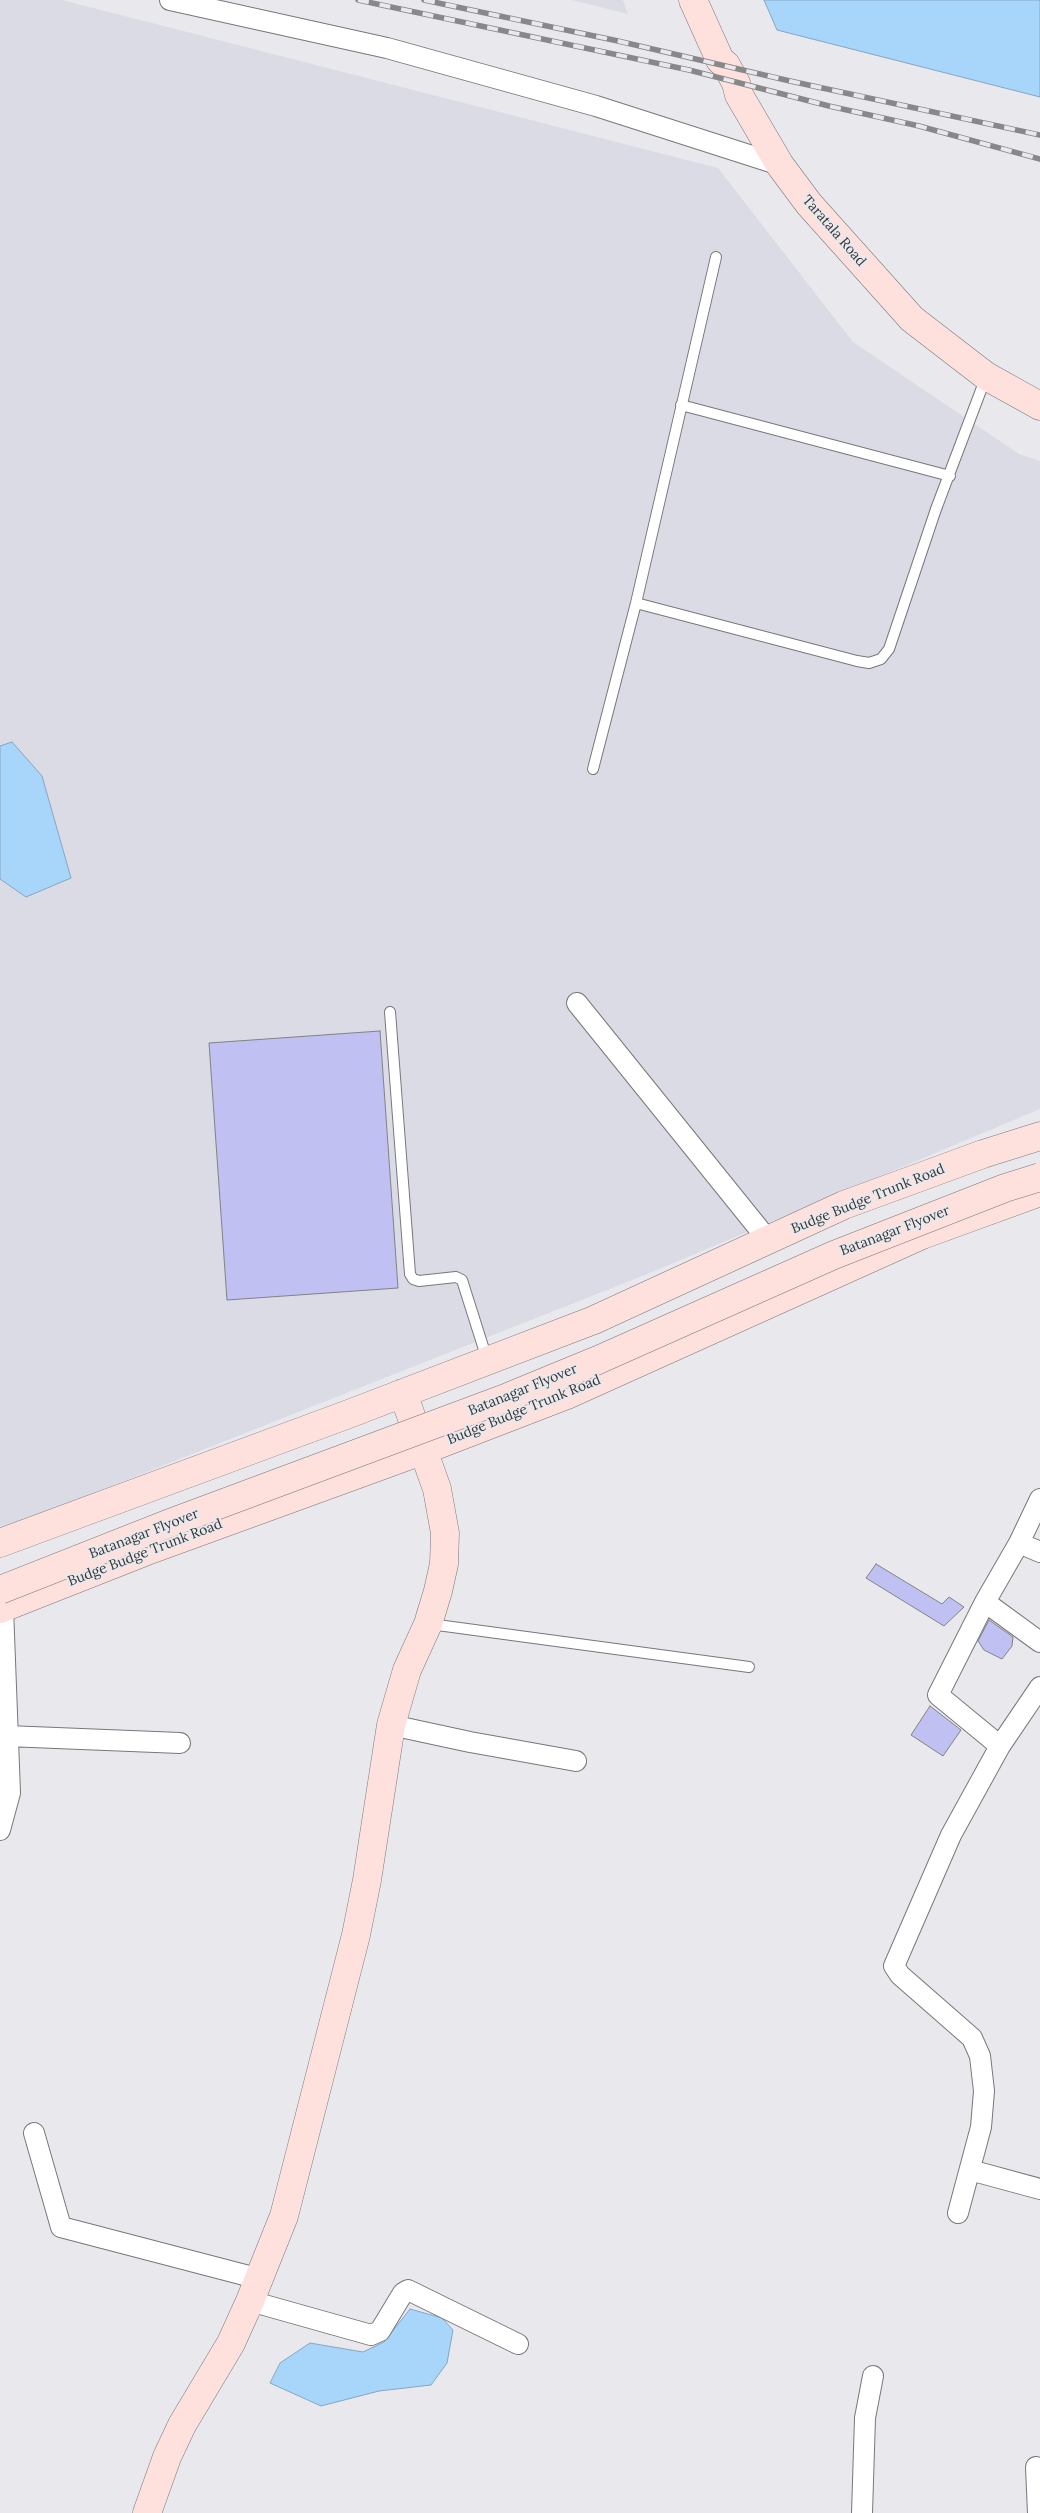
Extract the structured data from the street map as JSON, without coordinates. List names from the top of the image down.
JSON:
{
  "streets": {
    "street": ["Taratala Road", "Budge Budge Trunk Road", "Batanagar Flyover"]
  },
  "crossings": [
    ["Budge Budge Trunk Road", "Batanagar Flyover"]
  ]
}
